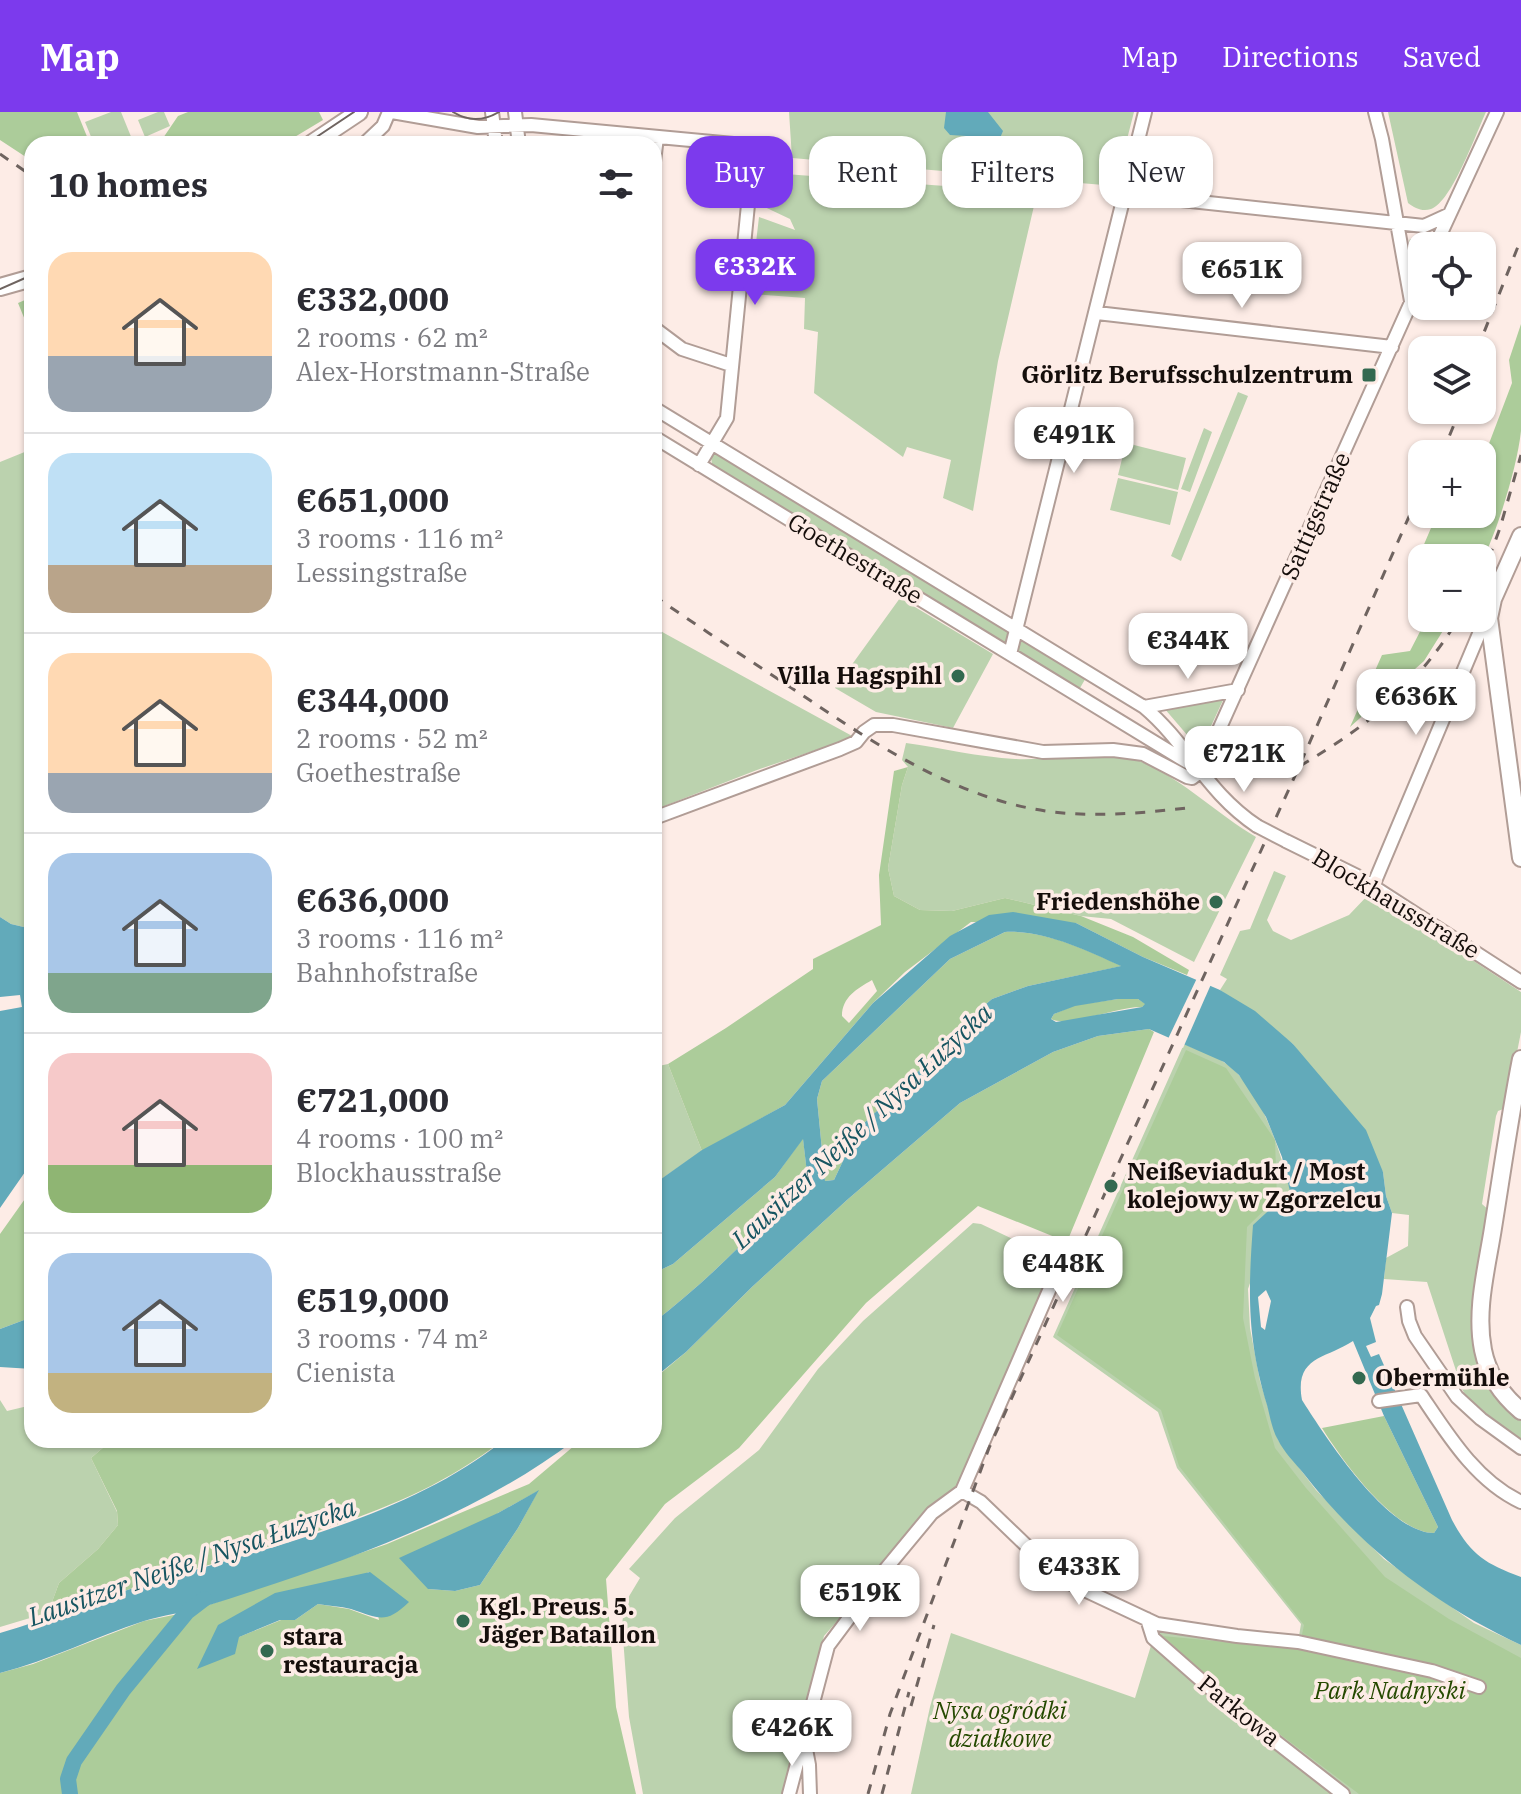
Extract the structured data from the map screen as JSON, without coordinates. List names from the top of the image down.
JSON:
{
  "streets": {
    "street": [
      "Sattigstraße",
      "Goethestraße",
      "Blockhausstraße",
      "Parkowa"
    ]
  },
  "crossings": [
    ["Sattigstraße", "Goethestraße"],
    ["Sattigstraße", "Blockhausstraße"],
    ["Goethestraße", "Blockhausstraße"]
  ],
  "water": ["Lausitzer Neiße / Nysa Łużycka"],
  "parks": ["Park Nadnyski", "Nysa ogródki działkowe"],
  "places": {
    "transit": ["Görlitz Berufsschulzentrum"],
    "other": [
      "Villa Hagspihl",
      "Friedenshöhe",
      "Neißeviadukt / Most kolejowy w Zgorzelcu",
      "Obermühle",
      "Kgl. Preus. 5. Jäger Bataillon",
      "stara restauracja"
    ]
  },
  "page": {
    "header": "Map",
    "nav": ["Map", "Directions", "Saved"],
    "chip": [
      "Buy",
      "Rent",
      "Filters",
      "New"
    ],
    "heading": "10 homes",
    "map_buttons": ["+", "−"],
    "list": [
      {
        "name": "€332,000",
        "note": "2 rooms · 62 m² · Alex-Horstmann-Straße"
      },
      {
        "name": "€651,000",
        "note": "3 rooms · 116 m² · Lessingstraße"
      },
      {
        "name": "€344,000",
        "note": "2 rooms · 52 m² · Goethestraße"
      },
      {
        "name": "€636,000",
        "note": "3 rooms · 116 m² · Bahnhofstraße"
      },
      {
        "name": "€721,000",
        "note": "4 rooms · 100 m² · Blockhausstraße"
      },
      {
        "name": "€519,000",
        "note": "3 rooms · 74 m² · Cienista"
      }
    ],
    "price": [
      "€332K",
      "€651K",
      "€491K",
      "€344K",
      "€636K",
      "€721K",
      "€448K",
      "€433K",
      "€519K",
      "€426K"
    ]
  }
}
